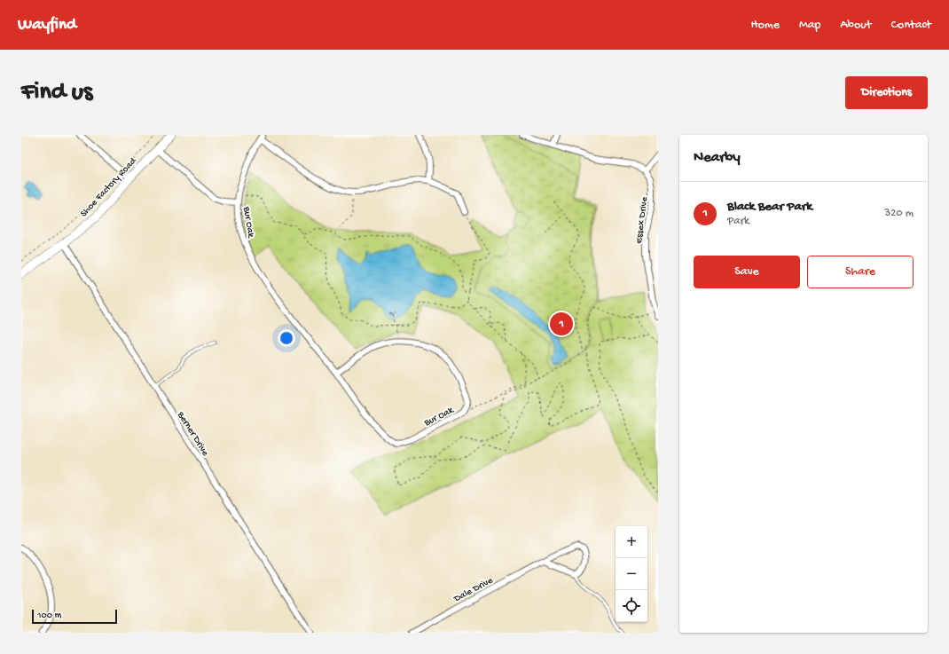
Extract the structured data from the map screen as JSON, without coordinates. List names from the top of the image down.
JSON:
{
  "streets": {
    "street": [
      "Shoe Factory Road",
      "Essex Drive",
      "Bur Oak",
      "Berner Drive",
      "Dale Drive"
    ]
  },
  "crossings": [
    ["Shoe Factory Road", "Berner Drive"]
  ],
  "scale_bar": "100 m",
  "page": {
    "header": "Wayfind",
    "nav": [
      "Home",
      "Map",
      "About",
      "Contact"
    ],
    "buttons": [
      "Directions",
      ["Save", "Share"]
    ],
    "title": "Find us",
    "heading": "Nearby",
    "list": [
      {
        "mark": "1",
        "name": "Black Bear Park",
        "note": "Park",
        "value": "320 m"
      }
    ],
    "pins": "1",
    "map_buttons": ["+", "−"],
    "scale": "100 m"
  }
}
